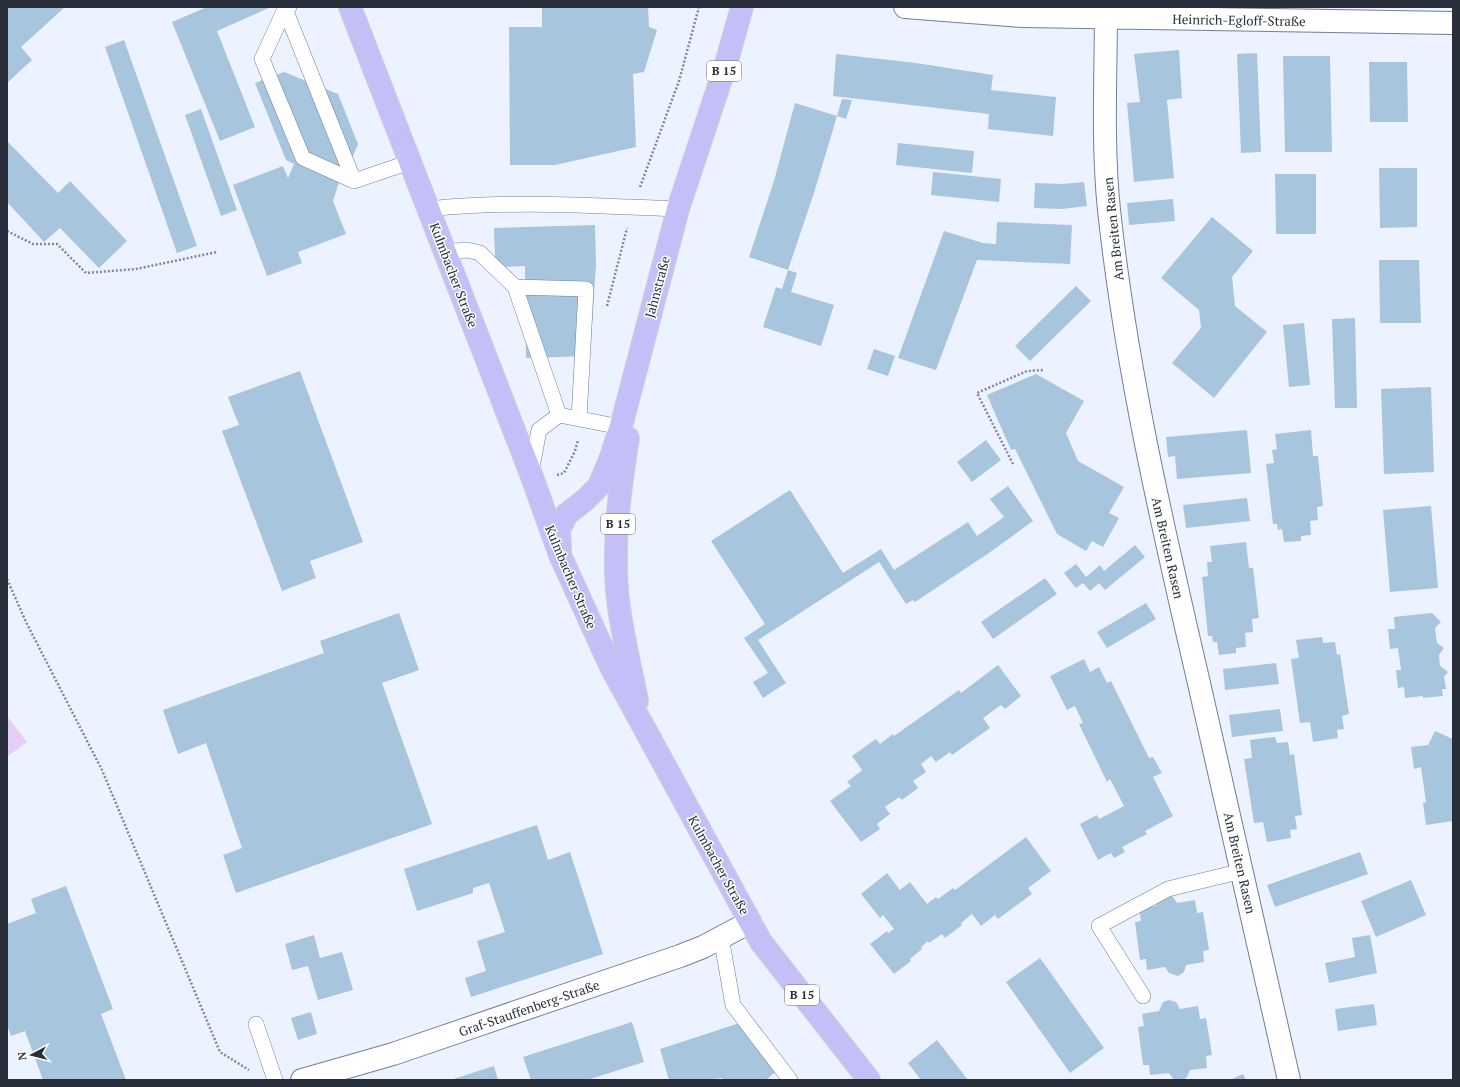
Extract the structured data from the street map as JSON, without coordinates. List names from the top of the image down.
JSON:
{
  "streets": {
    "main road": ["B 15", "Kulmbacher Straße", "Jahnstraße"],
    "street": ["Heinrich-Egloff-Straße", "Am Breiten Rasen", "Graf-Stauffenberg-Straße"]
  },
  "crossings": [
    ["Heinrich-Egloff-Straße", "Am Breiten Rasen"],
    ["B 15", "Kulmbacher Straße"],
    ["B 15", "Jahnstraße"],
    ["Kulmbacher Straße", "Jahnstraße"],
    ["Kulmbacher Straße", "Graf-Stauffenberg-Straße"]
  ],
  "north": "left"
}
